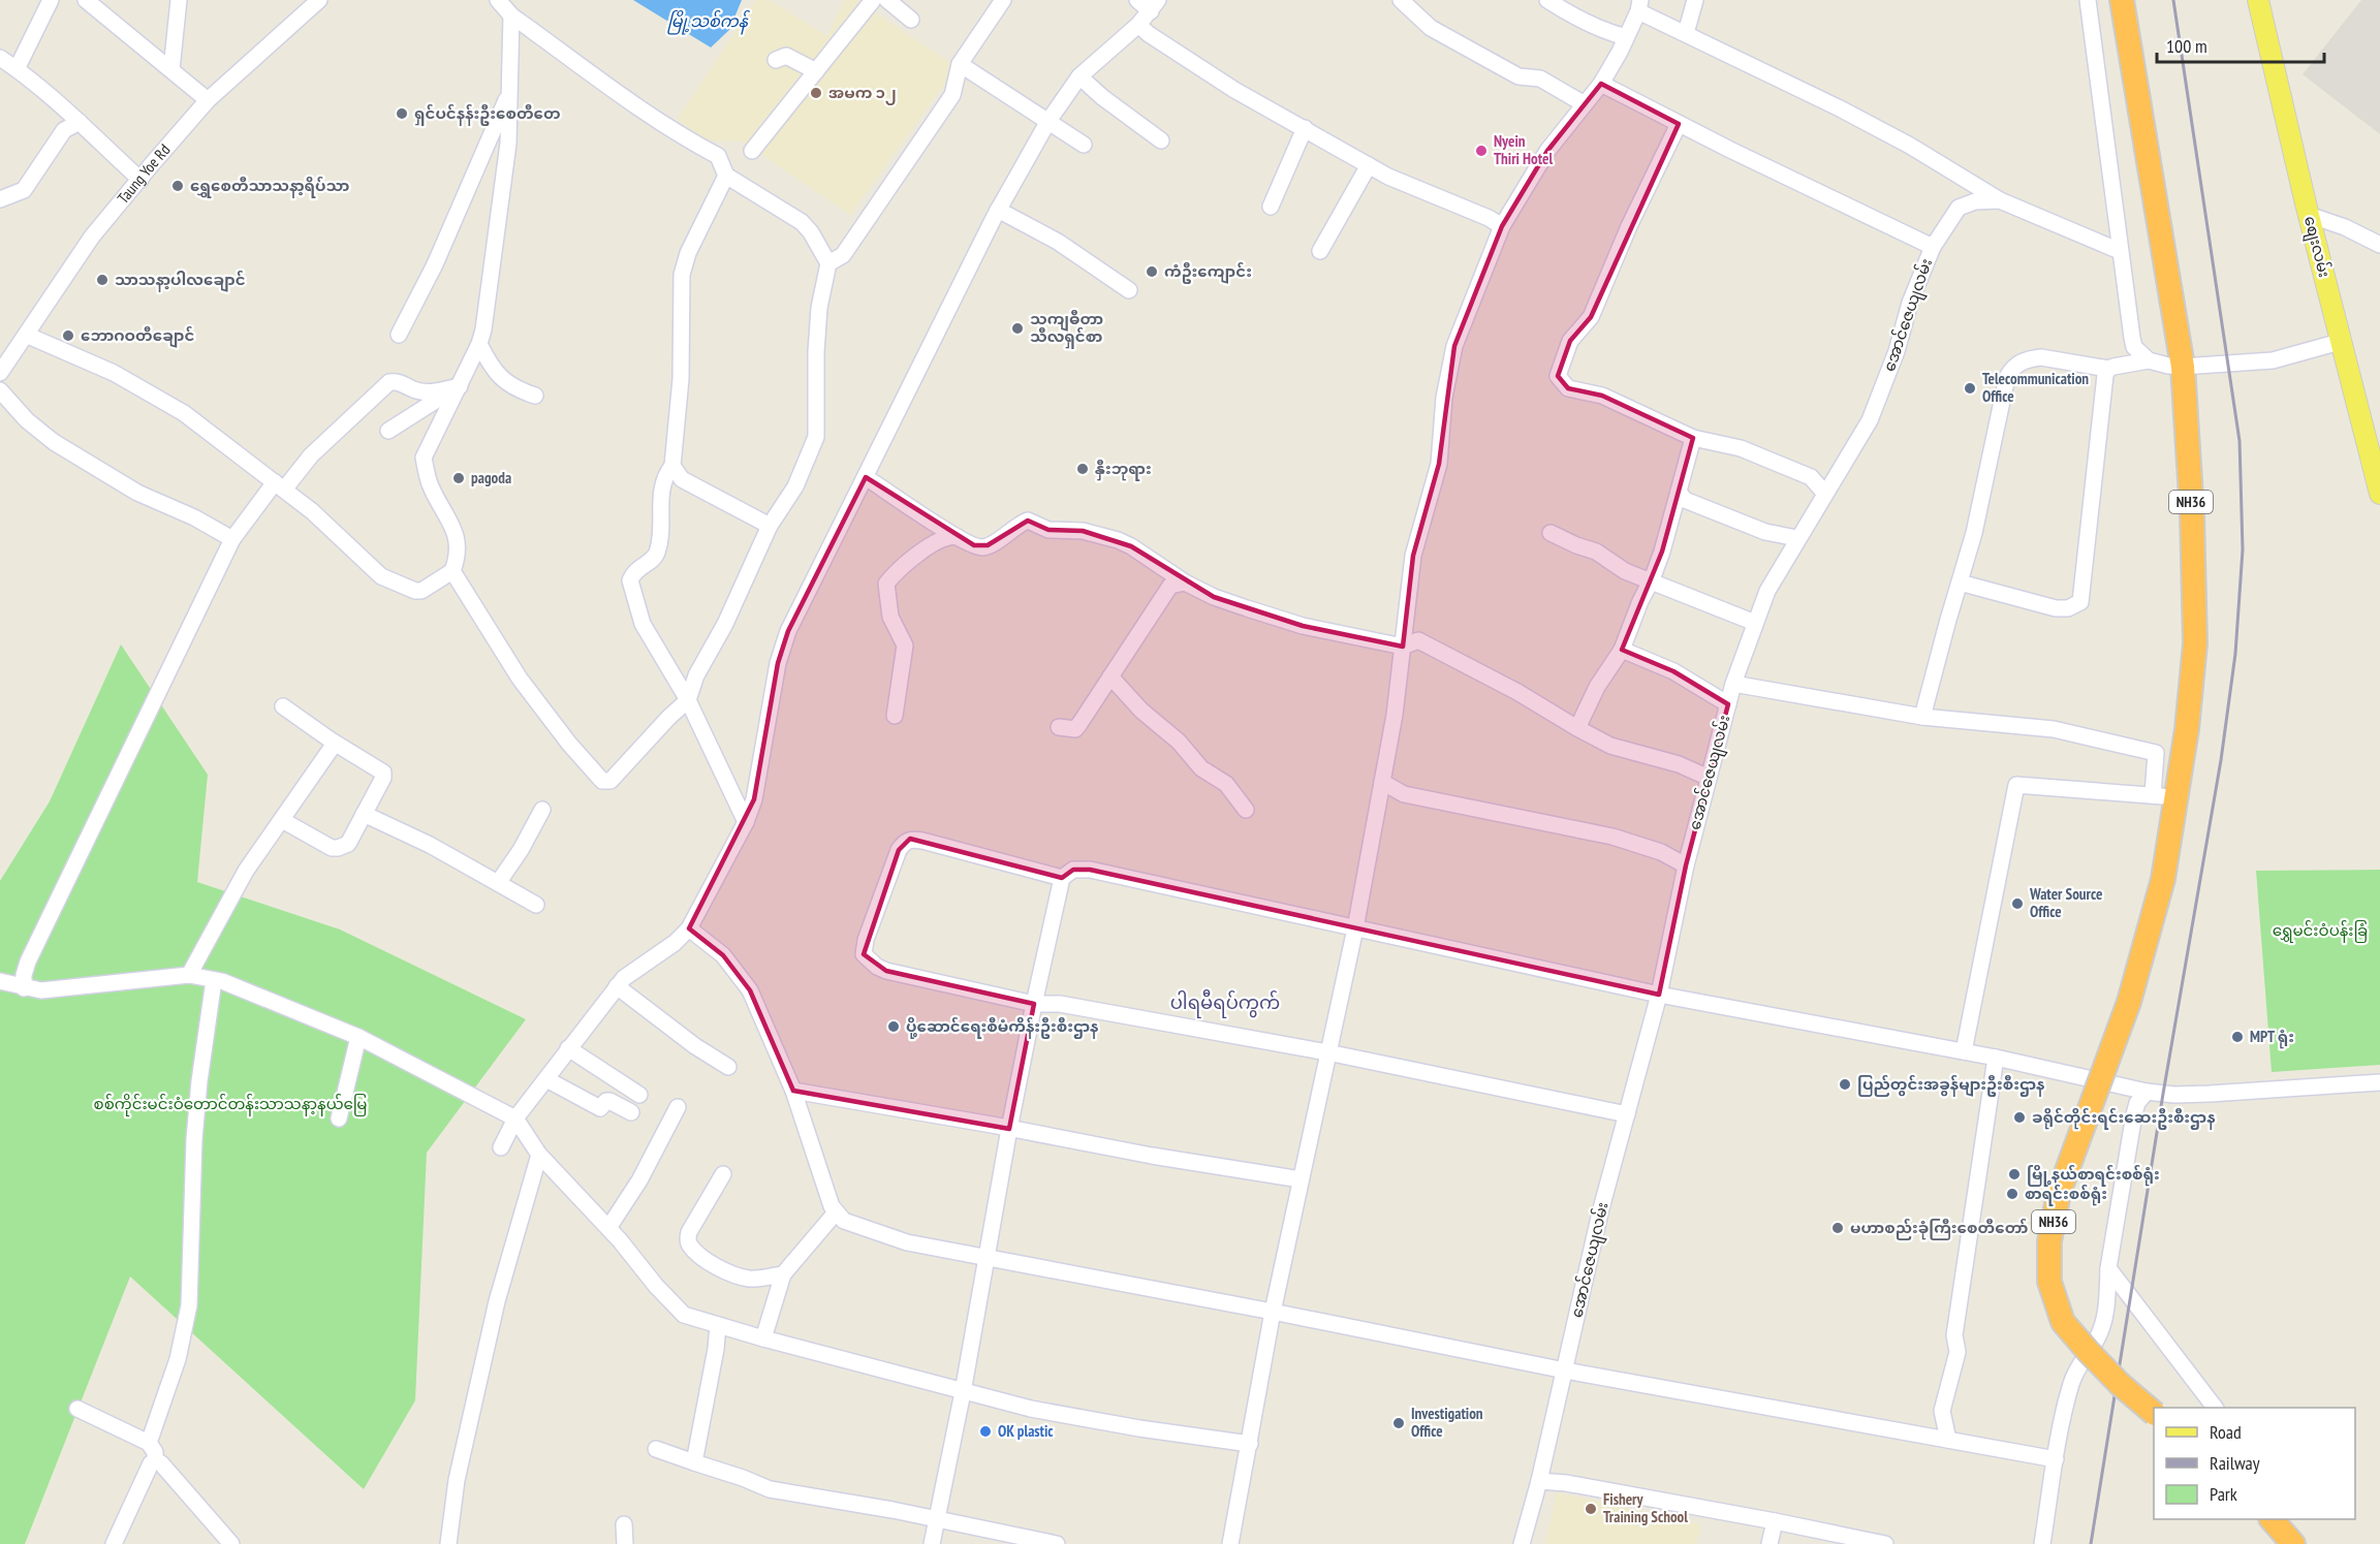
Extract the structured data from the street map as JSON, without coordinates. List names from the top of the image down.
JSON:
{
  "streets": {
    "highway": ["NH36"],
    "main road": ["စျေးလမ်း"],
    "street": ["Taung Yoe Rd", "အောင်ဇေယျလမ်း"]
  },
  "districts": ["ပါရမီရပ်ကွက်"],
  "water": ["မြို့သစ်ကန်"],
  "parks": ["ရွှေမင်းဝံပန်းခြံ", "စစ်ကိုင်းမင်းဝံတောင်တန်းသာသနာ့နယ်မြေ"],
  "places": [
    "အမက ၁၂",
    "ရှင်ပင်နန်းဦးစေတီတေ",
    "Nyein Thiri Hotel",
    "ရွှေစေတီသာသနာ့ရိပ်သာ",
    "ကံဦးကျောင်း",
    "သာသနာ့ပါလချောင်",
    "သကျဓီတာ သီလရှင်စာ",
    "ဘောဂဝတီချောင်",
    "Telecommunication Office",
    "နှီးဘုရား",
    "pagoda",
    "Water Source Office",
    "ပို့ဆောင်ရေးစီမံကိန်းဦးစီးဌာန",
    "MPT ရုံး",
    "ပြည်တွင်းအခွန်များဦးစီးဌာန",
    "ခရိုင်တိုင်းရင်းဆေးဦးစီးဌာန",
    "မြို့နယ်စာရင်းစစ်ရုံး",
    "စာရင်းစစ်ရုံး",
    "မဟာစည်းခုံကြီးစေတီတော်",
    "Investigation Office",
    "OK plastic",
    "Fishery Training School"
  ],
  "legend": ["Road", "Railway", "Park"],
  "scale_bar": "100 m"
}
